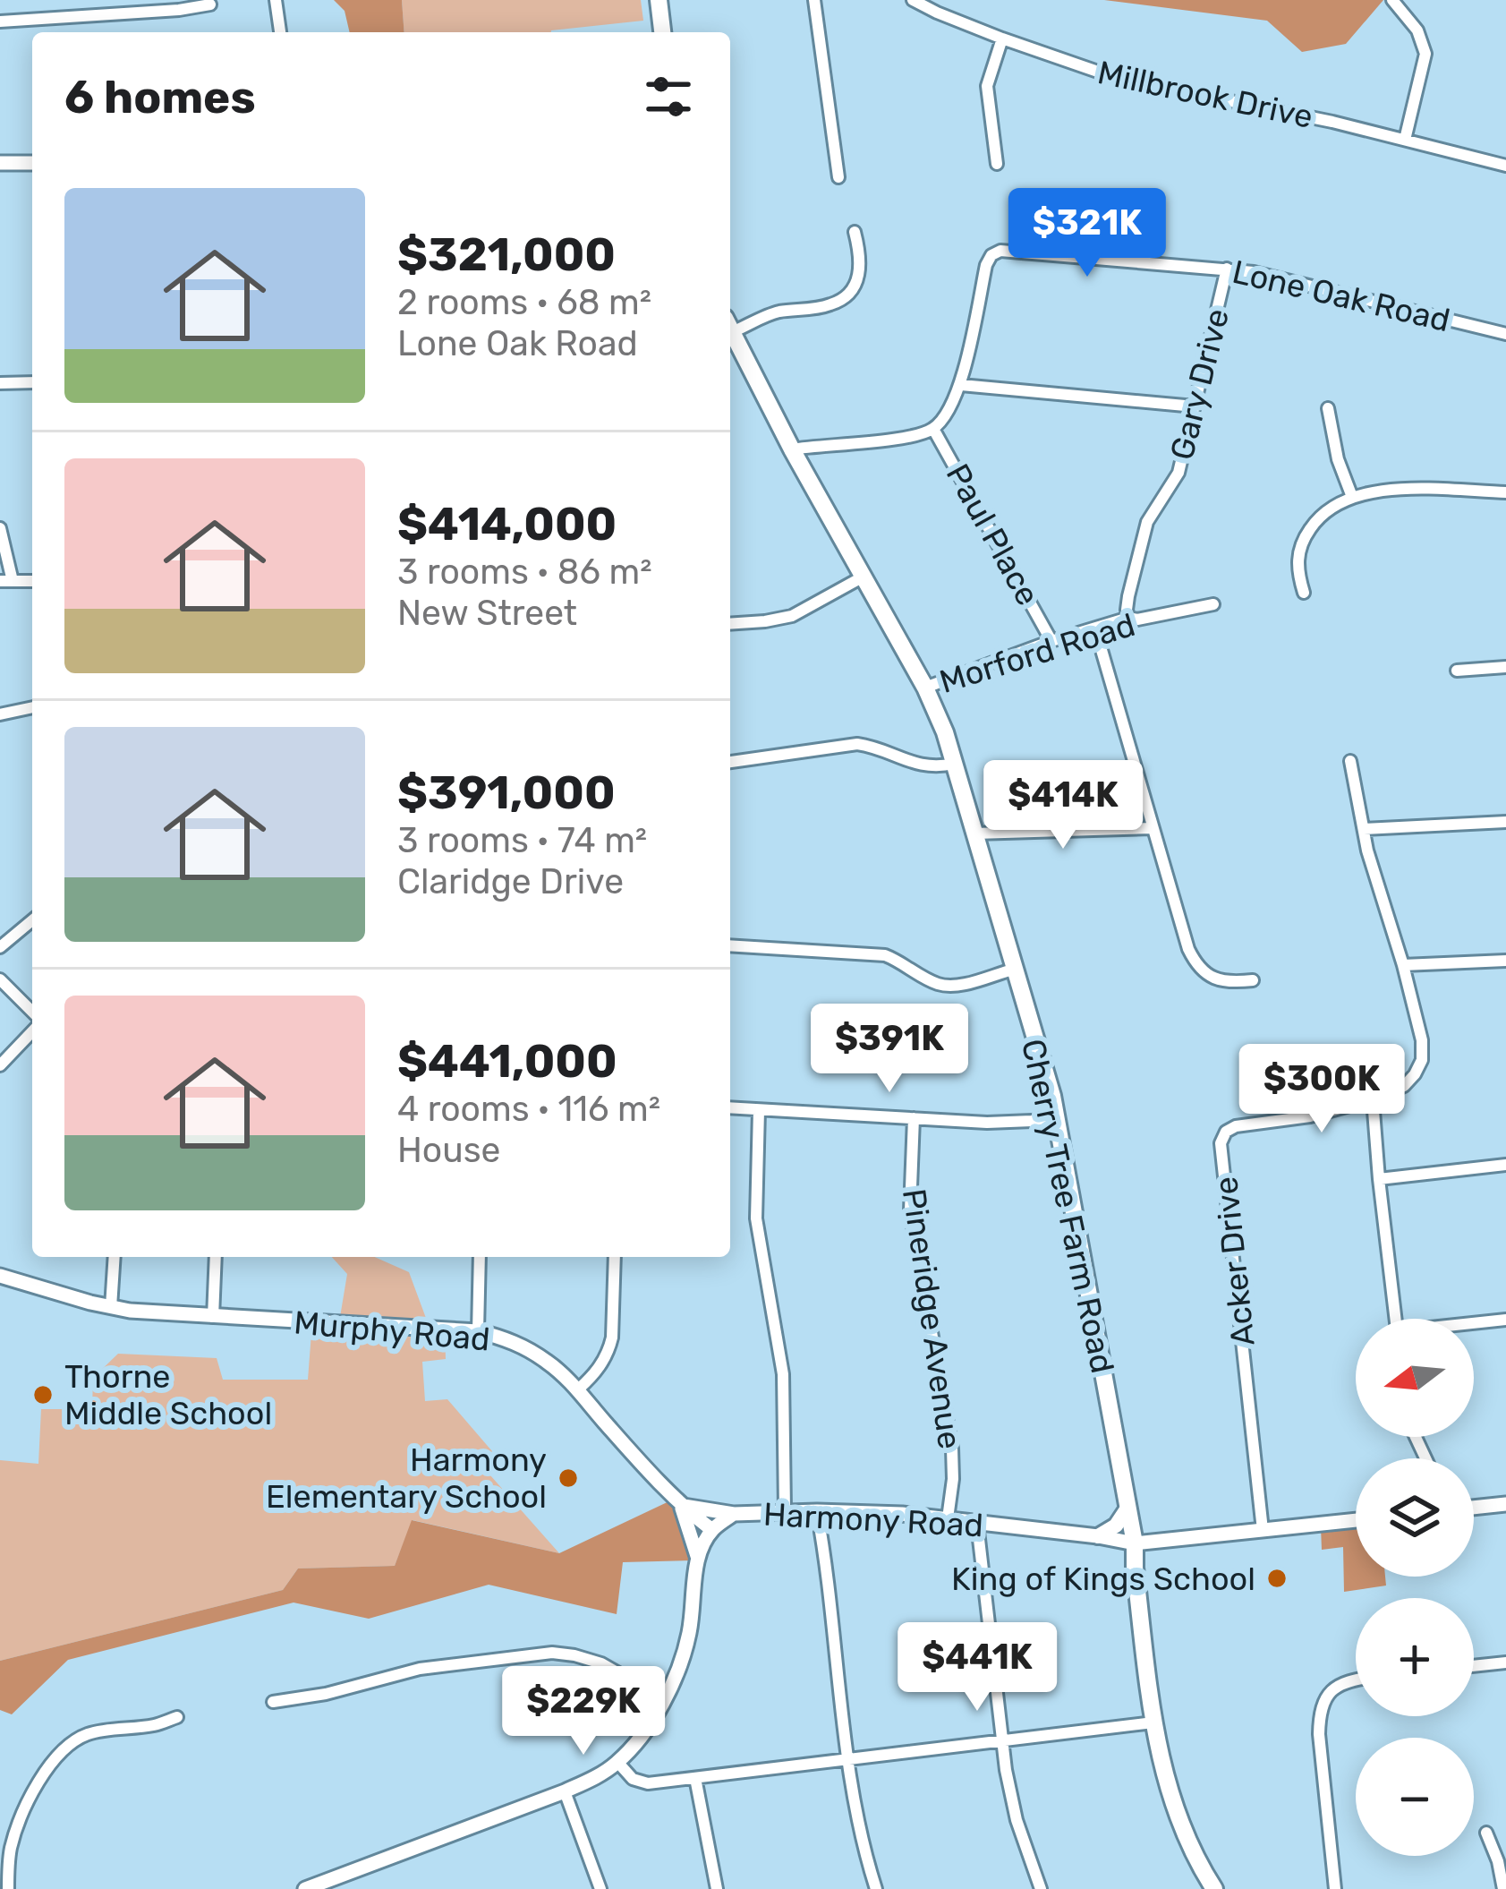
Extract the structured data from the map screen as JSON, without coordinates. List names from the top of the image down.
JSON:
{
  "streets": {
    "main road": ["Cherry Tree Farm Road"],
    "street": [
      "Millbrook Drive",
      "Lone Oak Road",
      "Gary Drive",
      "Paul Place",
      "Morford Road",
      "Acker Drive",
      "Pineridge Avenue",
      "Murphy Road",
      "Harmony Road"
    ]
  },
  "crossings": [
    ["Lone Oak Road", "Gary Drive"],
    ["Lone Oak Road", "Paul Place"],
    ["Gary Drive", "Morford Road"],
    ["Paul Place", "Morford Road"],
    ["Morford Road", "Cherry Tree Farm Road"],
    ["Cherry Tree Farm Road", "Harmony Road"],
    ["Acker Drive", "Harmony Road"],
    ["Pineridge Avenue", "Harmony Road"],
    ["Murphy Road", "Harmony Road"]
  ],
  "places": ["Thorne Middle School", "Harmony Elementary School", "King of Kings School"],
  "north": "left",
  "page": {
    "heading": "6 homes",
    "list": [
      {
        "name": "$321,000",
        "note": "2 rooms · 68 m² · Lone Oak Road"
      },
      {
        "name": "$414,000",
        "note": "3 rooms · 86 m² · New Street"
      },
      {
        "name": "$391,000",
        "note": "3 rooms · 74 m² · Claridge Drive"
      },
      {
        "name": "$441,000",
        "note": "4 rooms · 116 m² · House"
      }
    ],
    "price": [
      "$321K",
      "$414K",
      "$391K",
      "$300K",
      "$441K",
      "$229K"
    ],
    "map_buttons": ["+", "−"]
  }
}
